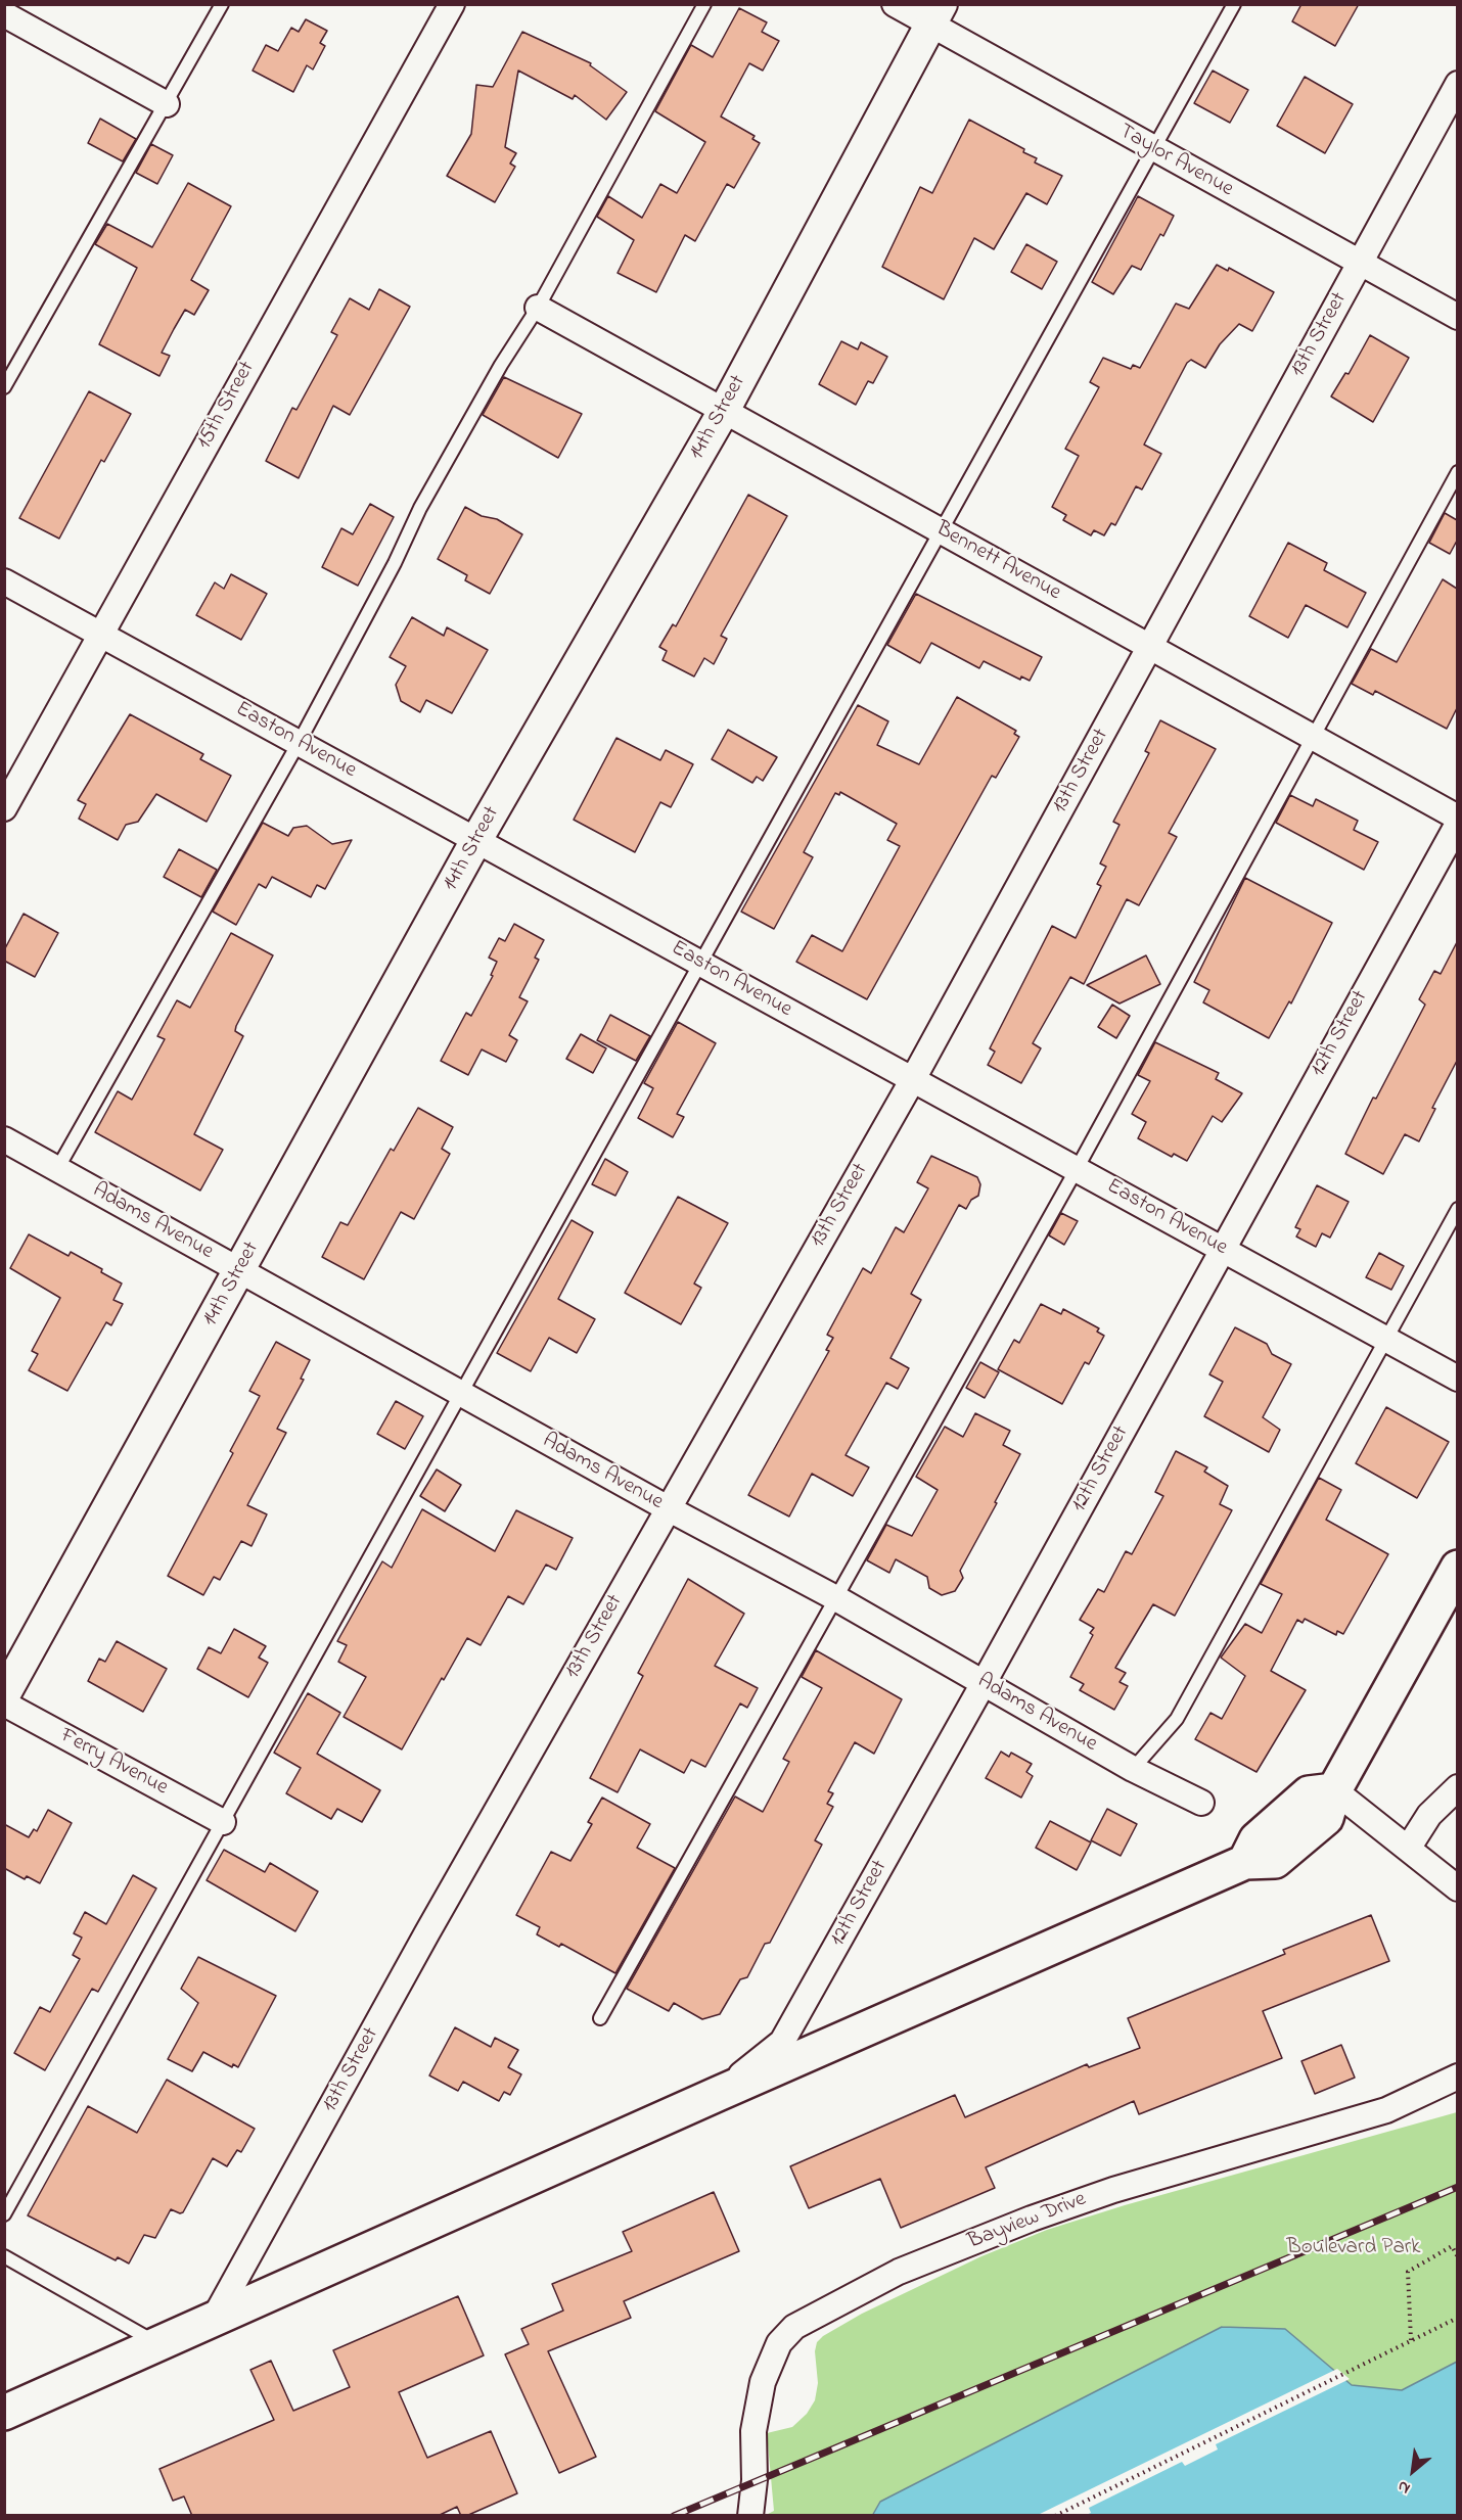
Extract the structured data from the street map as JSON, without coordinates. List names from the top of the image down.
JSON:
{
  "streets": {
    "street": [
      "Taylor Avenue",
      "13th Street",
      "15th Street",
      "14th Street",
      "Bennett Avenue",
      "Easton Avenue",
      "12th Street",
      "Adams Avenue",
      "Ferry Avenue",
      "Bayview Drive"
    ]
  },
  "crossings": [
    ["Taylor Avenue", "13th Street"],
    ["Taylor Avenue", "14th Street"],
    ["13th Street", "Bennett Avenue"],
    ["13th Street", "Easton Avenue"],
    ["13th Street", "Adams Avenue"],
    ["15th Street", "Easton Avenue"],
    ["14th Street", "Bennett Avenue"],
    ["14th Street", "Easton Avenue"],
    ["14th Street", "Adams Avenue"],
    ["Easton Avenue", "12th Street"],
    ["12th Street", "Adams Avenue"]
  ],
  "parks": ["Boulevard Park"],
  "north": "bottom left"
}
